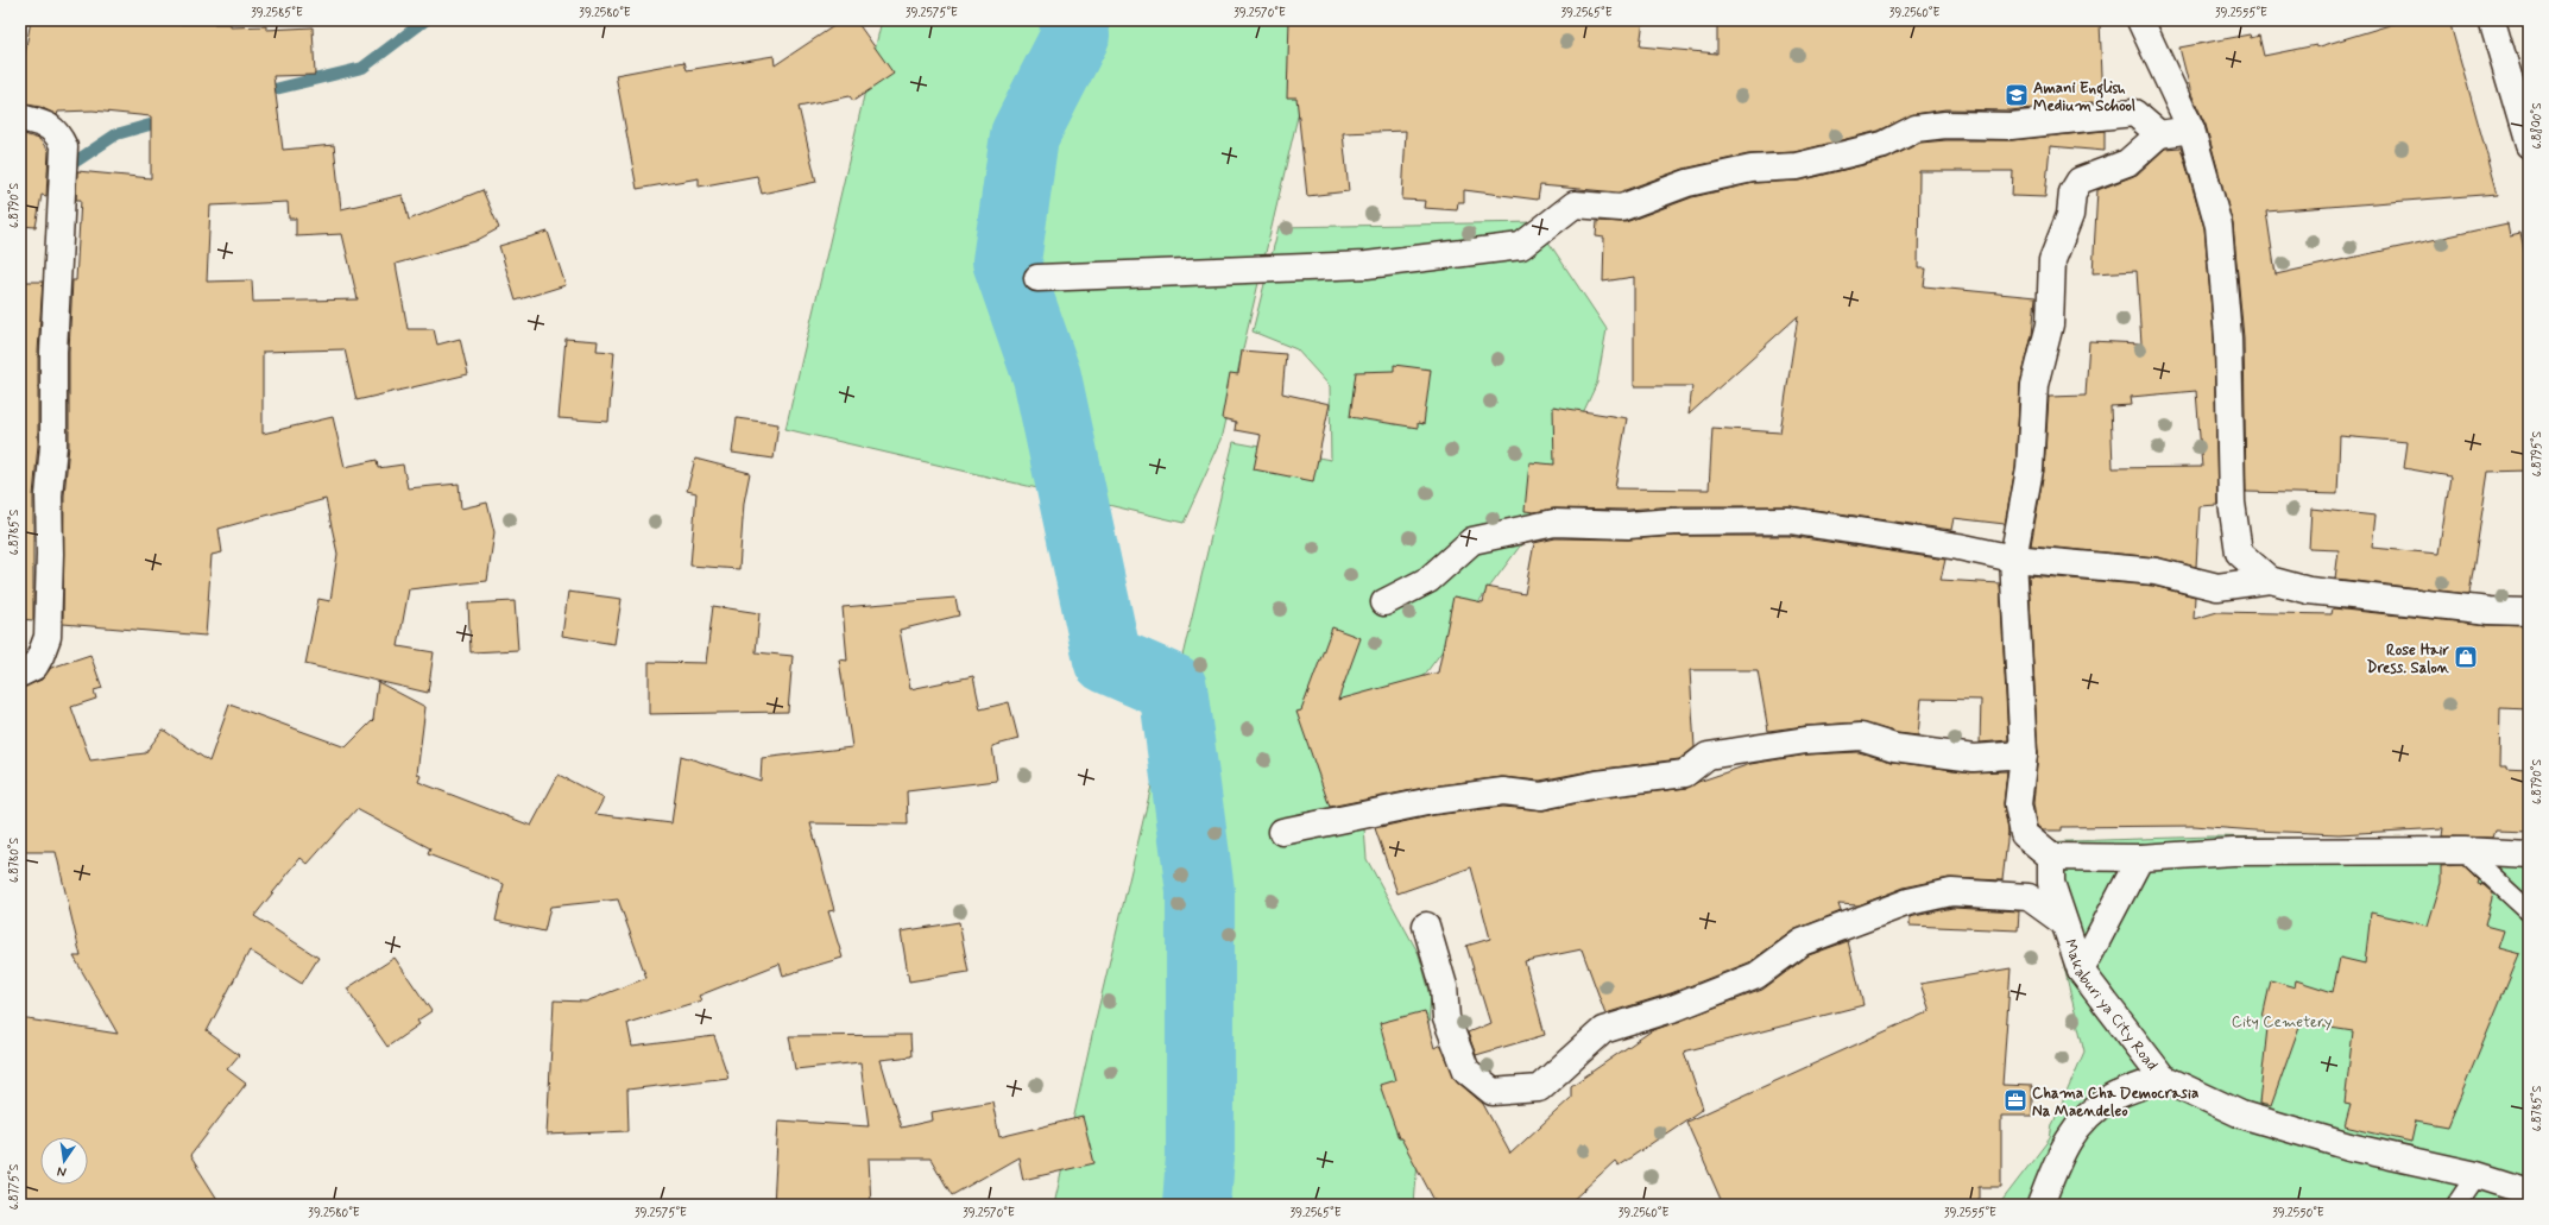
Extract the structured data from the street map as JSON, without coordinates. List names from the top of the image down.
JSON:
{
  "streets": {
    "street": ["Makaburi ya City Road"]
  },
  "parks": ["City Cemetery"],
  "places": {
    "school or university": ["Amani English Medium School"],
    "shop": ["Rose Hair Dress. Salon"],
    "office": ["Chama Cha Democrasia Na Maendeleo"]
  },
  "north": "bottom",
  "coordinates": [
    "39.2585°E",
    "39.2580°E",
    "39.2575°E",
    "39.2570°E",
    "39.2565°E",
    "39.2560°E",
    "39.2555°E",
    "6.8800°S",
    "6.8790°S",
    "6.8795°S",
    "6.8785°S",
    "6.8780°S",
    "6.8775°S",
    "39.2550°E"
  ]
}
